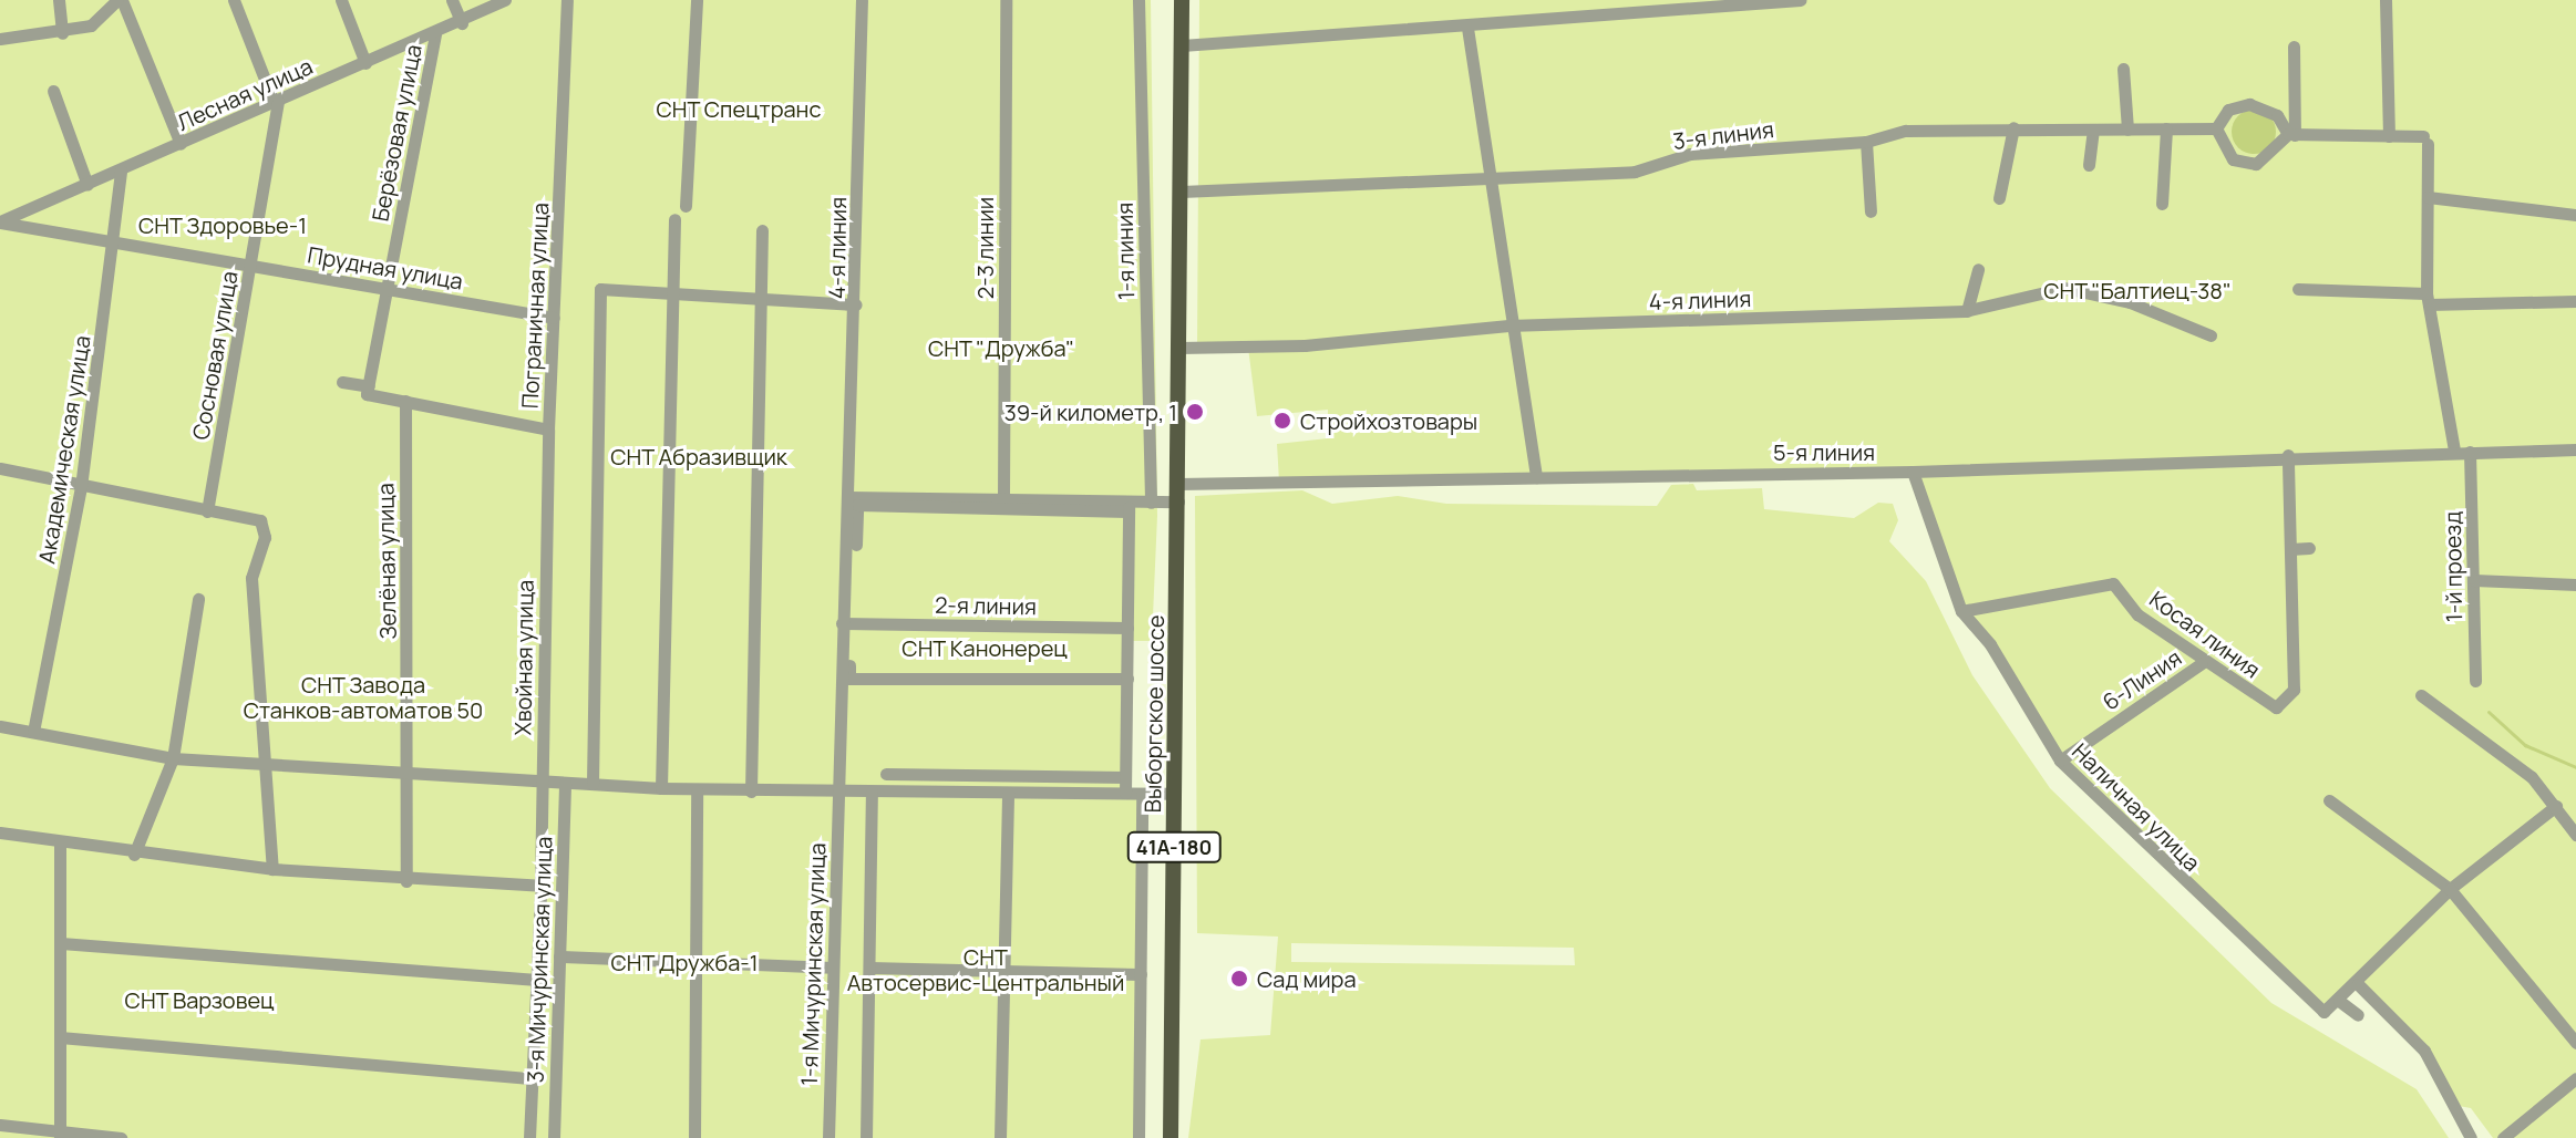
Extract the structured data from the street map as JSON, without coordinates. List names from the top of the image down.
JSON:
{
  "streets": {
    "main road": ["Выборгское шоссе", "41А-180"],
    "street": [
      "Лесная улица",
      "Берёзовая улица",
      "3-я линия",
      "4-я линия",
      "2-3 линии",
      "1-я линия",
      "Прудная улица",
      "Пограничная улица",
      "Сосновая улица",
      "Академическая улица",
      "5-я линия",
      "Зелёная улица",
      "1-й проезд",
      "2-я линия",
      "Косая линия",
      "Хвойная улица",
      "6-Линия",
      "Наличная улица",
      "3-я Мичуринская улица",
      "1-я Мичуринская улица"
    ]
  },
  "crossings": [
    ["Лесная улица", "Берёзовая улица"],
    ["Лесная улица", "Прудная улица"],
    ["Лесная улица", "Сосновая улица"],
    ["Лесная улица", "Академическая улица"],
    ["Берёзовая улица", "Прудная улица"],
    ["Берёзовая улица", "Пограничная улица"],
    ["3-я линия", "41А-180"],
    ["4-я линия", "2-я линия"],
    ["4-я линия", "41А-180"],
    ["4-я линия", "1-я Мичуринская улица"],
    ["Прудная улица", "Пограничная улица"],
    ["Прудная улица", "Сосновая улица"],
    ["Прудная улица", "Академическая улица"],
    ["Пограничная улица", "Зелёная улица"],
    ["Пограничная улица", "Хвойная улица"],
    ["5-я линия", "1-й проезд"],
    ["5-я линия", "Наличная улица"],
    ["5-я линия", "41А-180"],
    ["2-я линия", "1-я Мичуринская улица"],
    ["Косая линия", "6-Линия"],
    ["Косая линия", "Наличная улица"],
    ["6-Линия", "Наличная улица"],
    ["Выборгское шоссе", "41А-180"]
  ],
  "parks": [
    "СНТ Спецтранс",
    "СНТ Здоровье-1",
    "СНТ \"Балтиец-38\"",
    "СНТ \"Дружба\"",
    "СНТ Абразивщик",
    "СНТ Канонерец",
    "СНТ Завода Станков-автоматов 50",
    "СНТ Автосервис-Центральный",
    "СНТ Дружба-1",
    "СНТ Варзовец"
  ],
  "places": ["39-й километр, 1", "Стройхозтовары", "Сад мира"]
}
